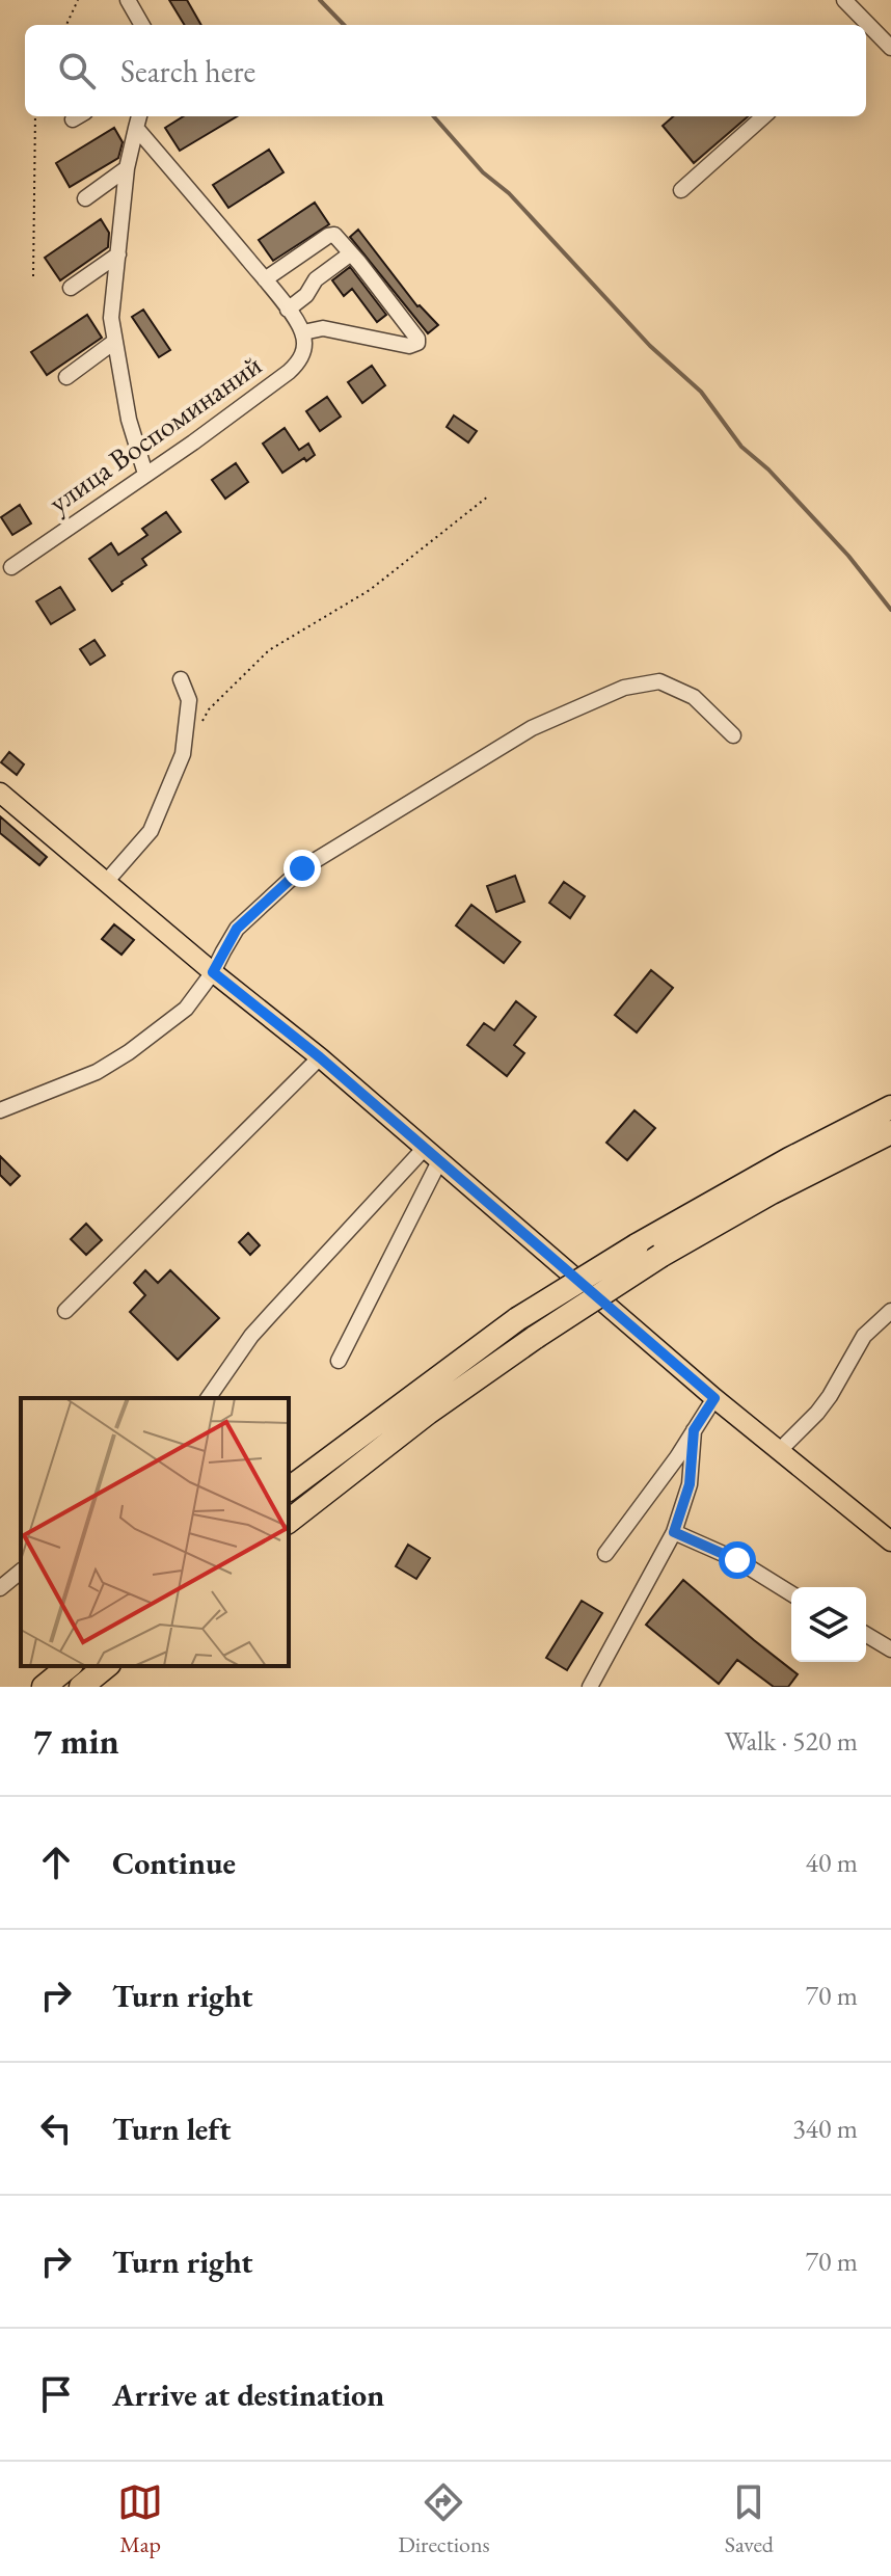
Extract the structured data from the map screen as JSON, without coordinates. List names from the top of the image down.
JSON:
{
  "streets": {
    "street": ["улица Воспоминаний"]
  },
  "page": {
    "search": "Search here",
    "heading": ["7 min", "Walk · 520 m"],
    "list": [
      ["Continue", "40 m"],
      ["Turn right", "70 m"],
      ["Turn left", "340 m"],
      ["Turn right", "70 m"],
      "Arrive at destination"
    ],
    "nav": ["Map", "Directions", "Saved"]
  }
}
